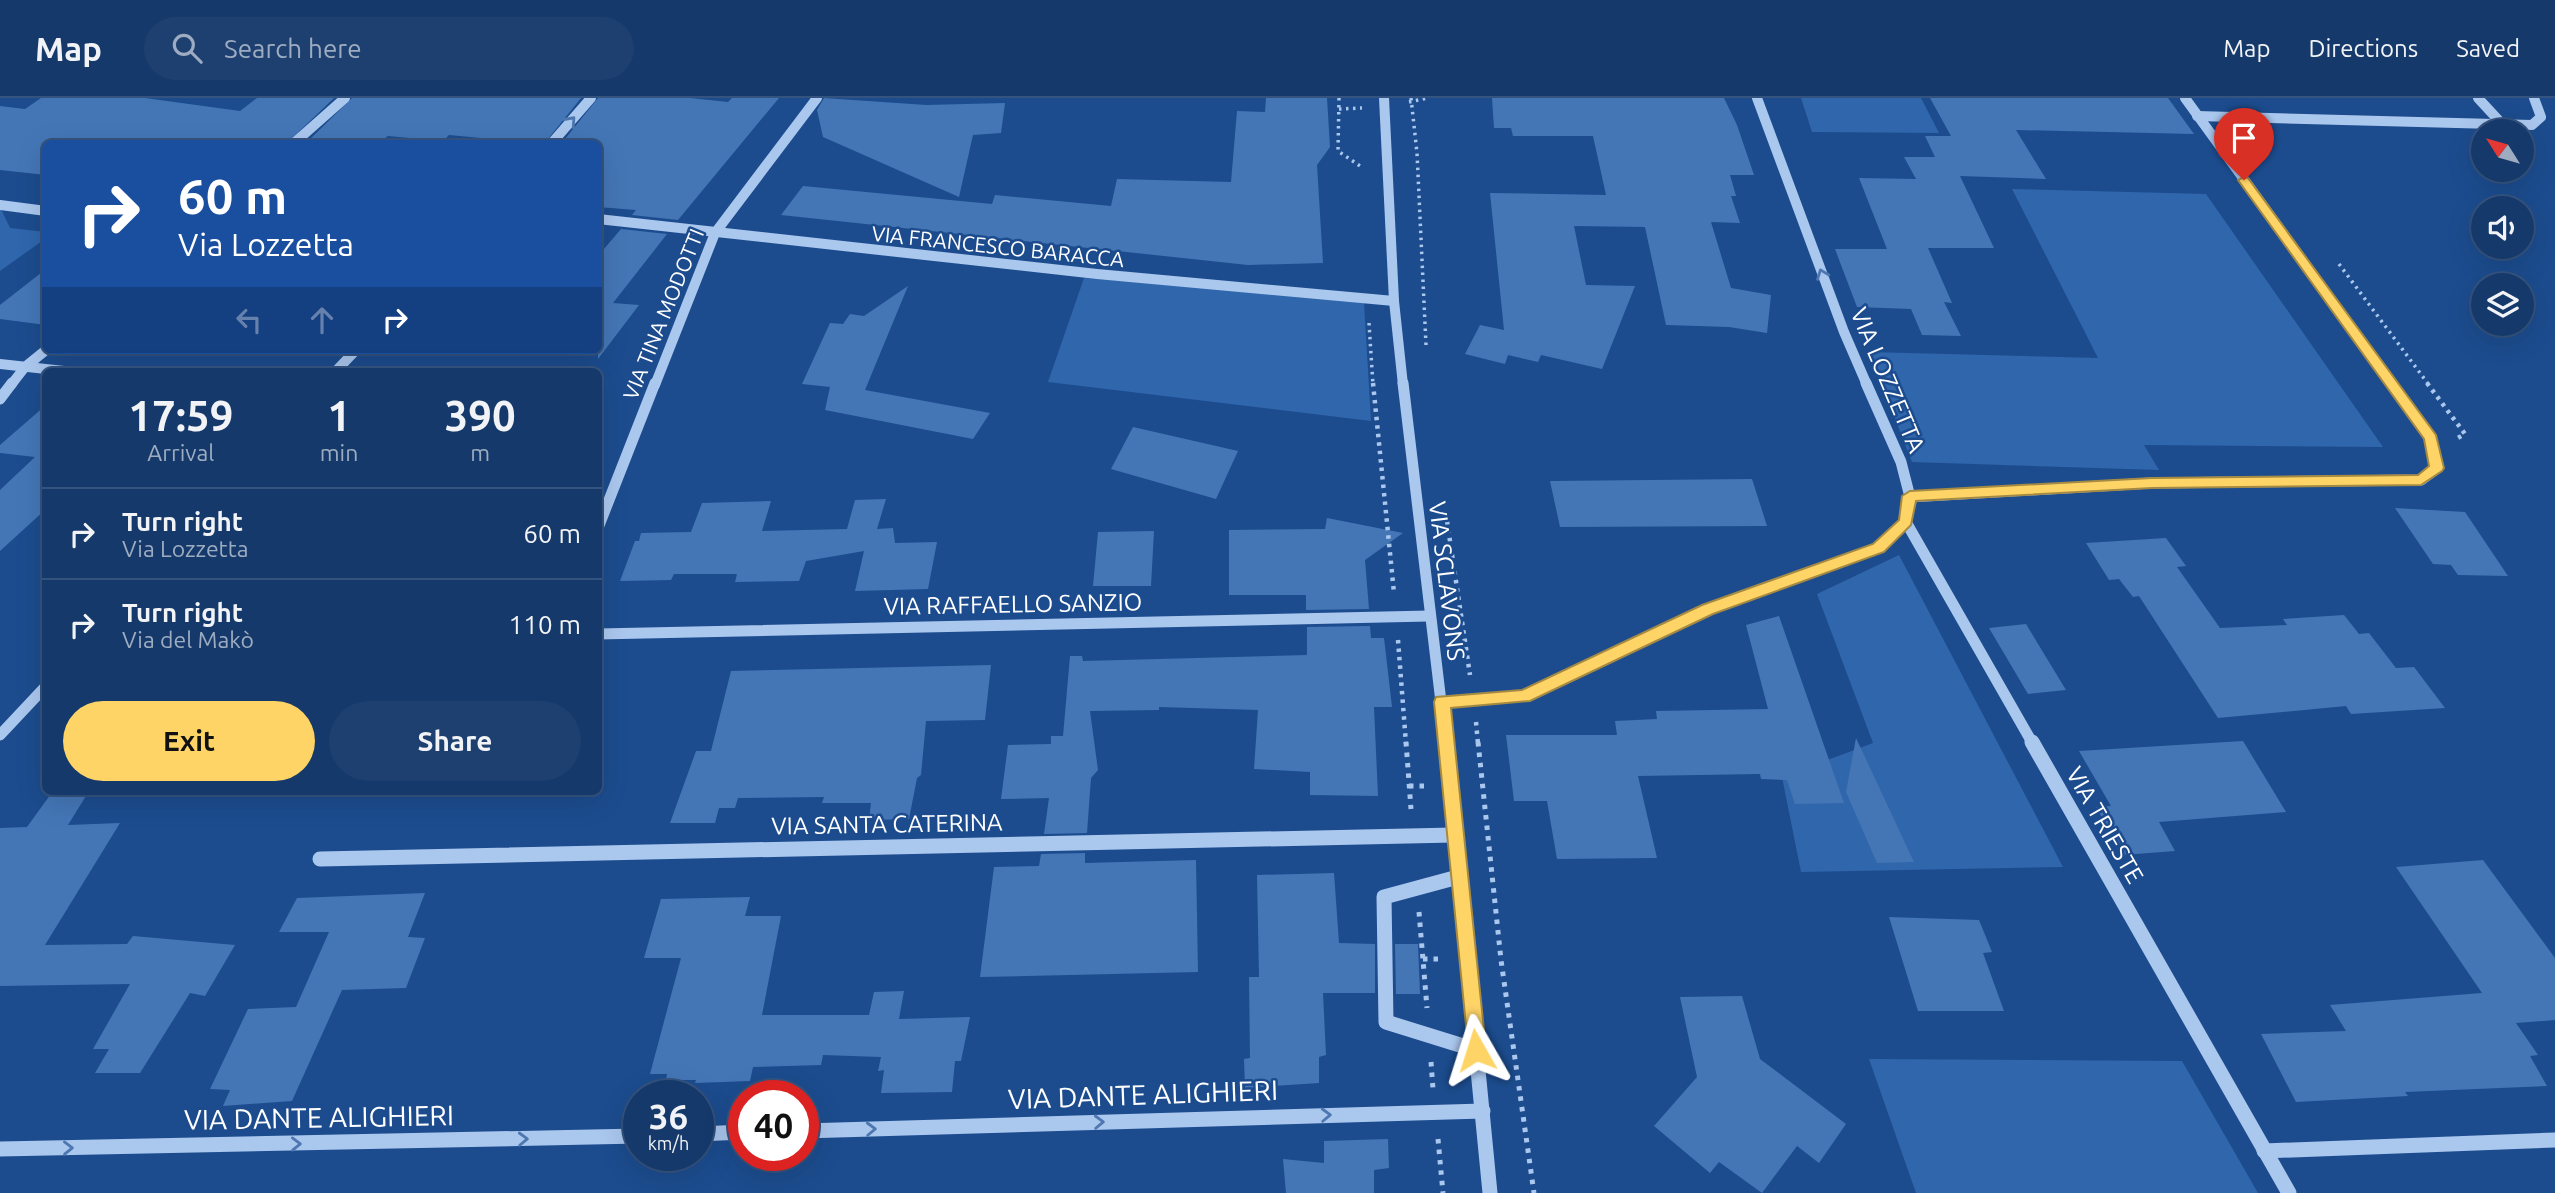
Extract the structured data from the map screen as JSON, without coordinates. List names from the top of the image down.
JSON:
{
  "streets": {
    "street": [
      "VIA FRANCESCO BARACCA",
      "VIA TINA MODOTTI",
      "VIA LOZZETTA",
      "VIA SCLAVONS",
      "VIA RAFFAELLO SANZIO",
      "VIA SANTA CATERINA",
      "VIA TRIESTE",
      "VIA DANTE ALIGHIERI"
    ]
  },
  "crossings": [
    ["VIA FRANCESCO BARACCA", "VIA TINA MODOTTI"],
    ["VIA FRANCESCO BARACCA", "VIA SCLAVONS"],
    ["VIA LOZZETTA", "VIA TRIESTE"],
    ["VIA SCLAVONS", "VIA RAFFAELLO SANZIO"],
    ["VIA SCLAVONS", "VIA SANTA CATERINA"],
    ["VIA SCLAVONS", "VIA DANTE ALIGHIERI"]
  ],
  "one_way": ["VIA LOZZETTA", "VIA DANTE ALIGHIERI"],
  "north": "top left",
  "page": {
    "header": "Map",
    "search": "Search here",
    "nav": ["Map", "Directions", "Saved"],
    "turn": ["60 m", "Via Lozzetta"],
    "eta": [
      "17:59",
      "Arrival",
      "1",
      "min",
      "390",
      "m"
    ],
    "list": [
      {
        "name": "Turn right",
        "note": "Via Lozzetta",
        "value": "60 m"
      },
      {
        "name": "Turn right",
        "note": "Via del Makò",
        "value": "110 m"
      }
    ],
    "buttons": ["Exit", "Share"],
    "speed": "36 km/h",
    "limit": "40"
  }
}
